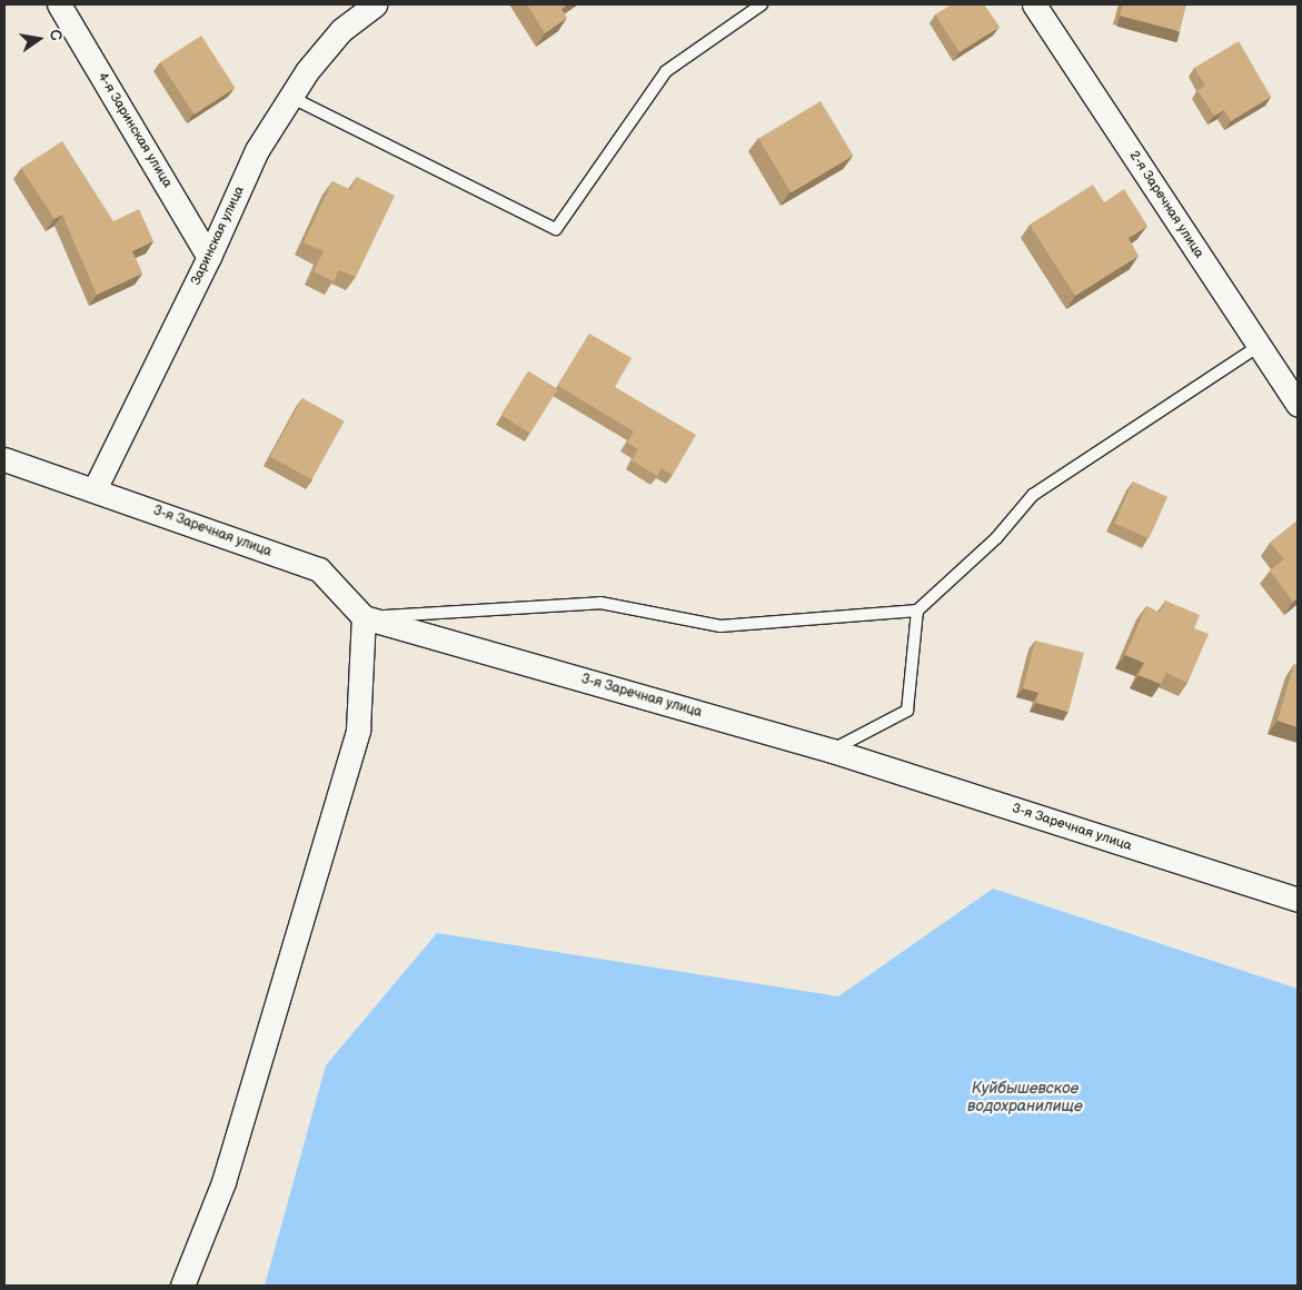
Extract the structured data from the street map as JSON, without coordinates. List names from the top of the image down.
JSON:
{
  "streets": {
    "street": [
      "4-я Заринская улица",
      "2-я Заречная улица",
      "Заринская улица",
      "3-я Заречная улица"
    ]
  },
  "crossings": [
    ["4-я Заринская улица", "Заринская улица"],
    ["Заринская улица", "3-я Заречная улица"]
  ],
  "water": ["Куйбышевское водохранилище"],
  "north": "right"
}
